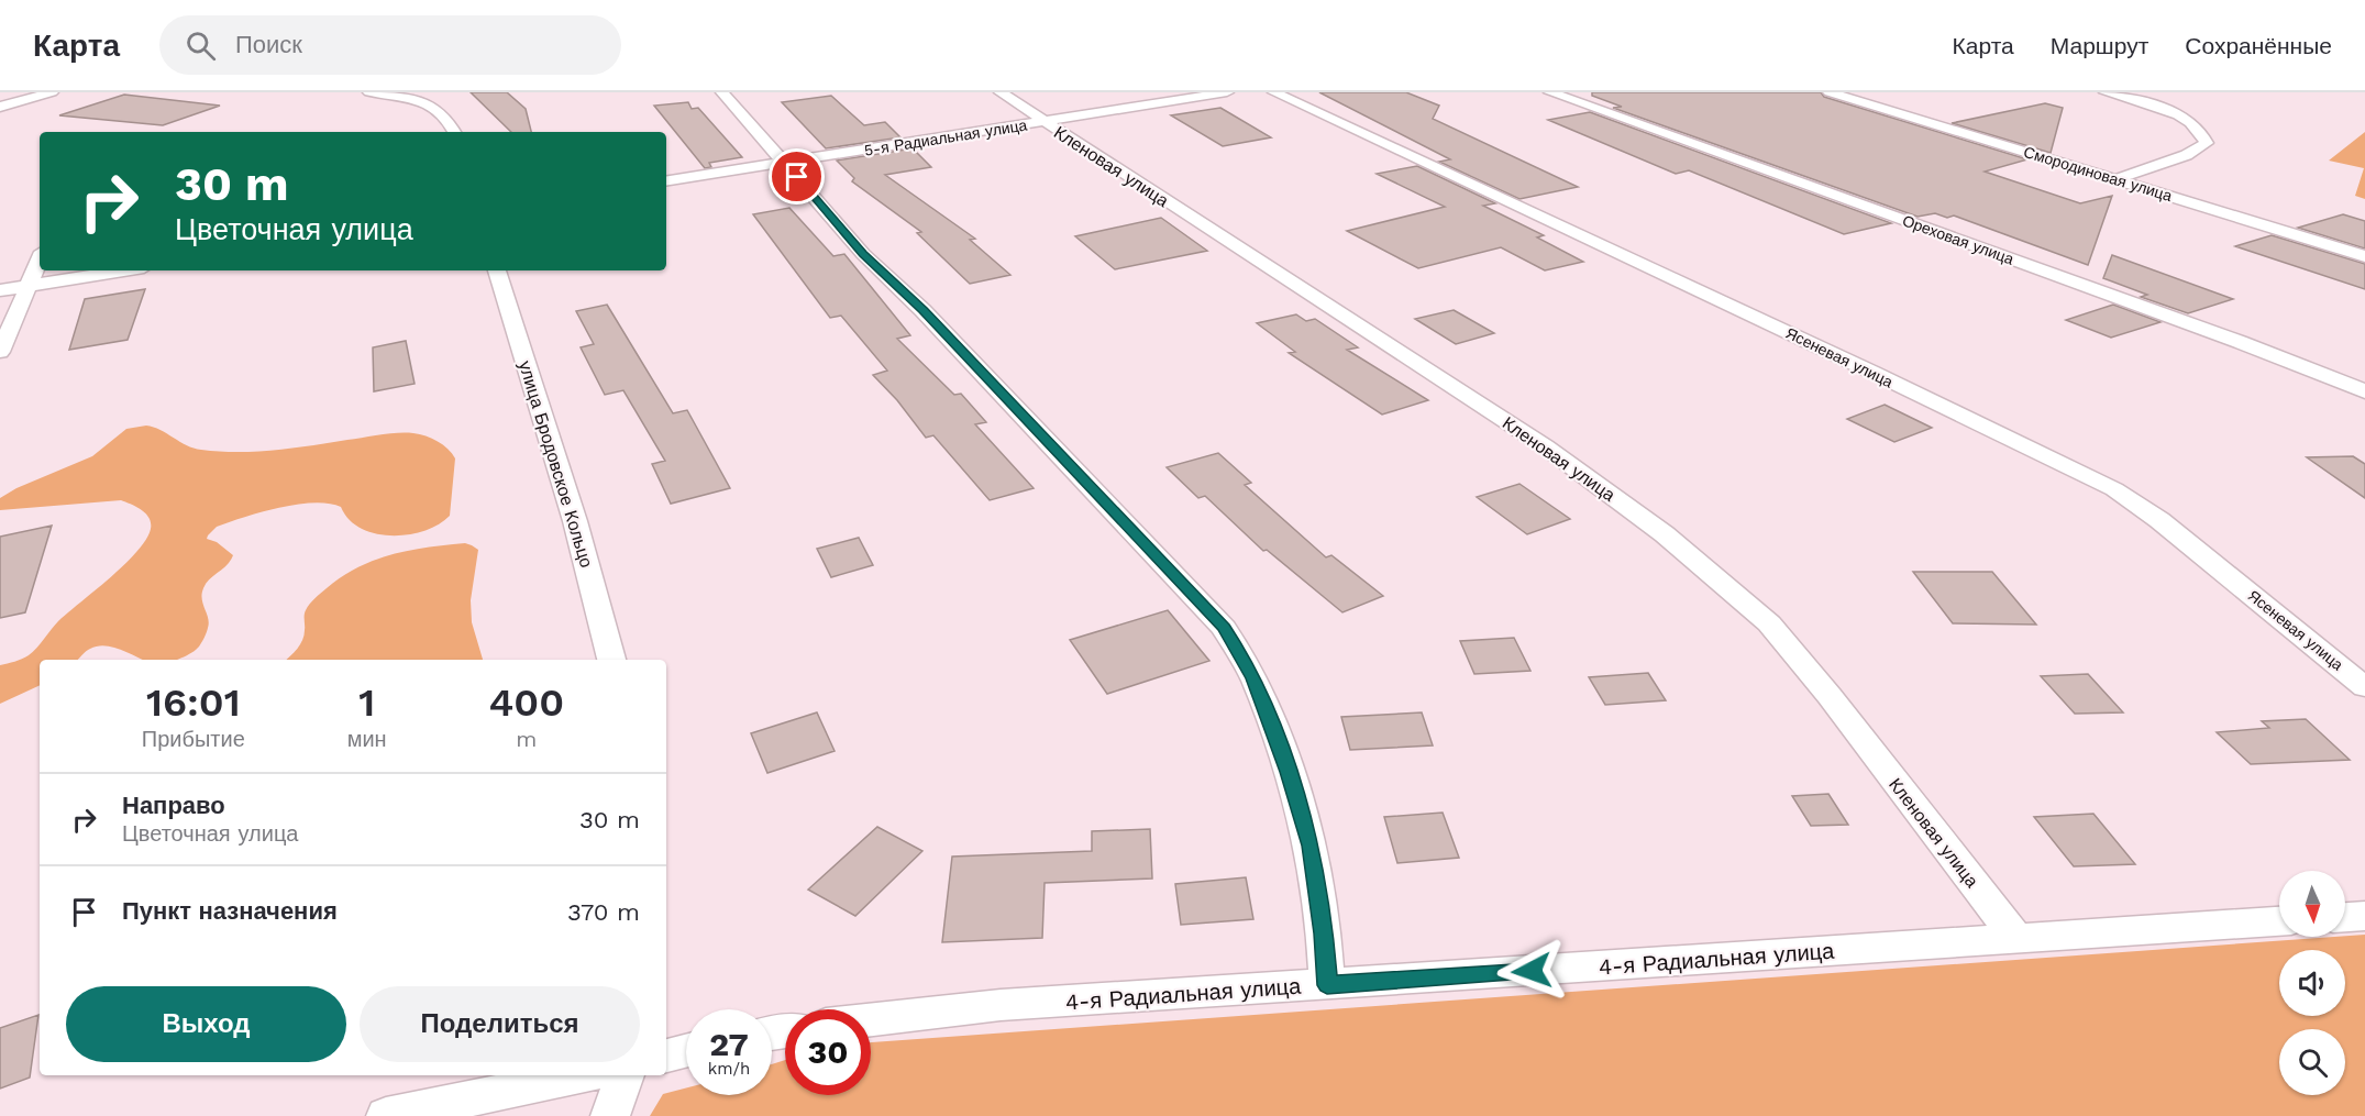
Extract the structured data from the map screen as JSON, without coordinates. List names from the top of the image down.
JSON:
{
  "streets": {
    "street": [
      "5-я Радиальная улица",
      "Кленовая улица",
      "Смородиновая улица",
      "Ореховая улица",
      "Ясеневая улица",
      "улица Бродовское Кольцо",
      "4-я Радиальная улица"
    ]
  },
  "crossings": [
    ["5-я Радиальная улица", "Кленовая улица"],
    ["Кленовая улица", "4-я Радиальная улица"]
  ],
  "north": "bottom",
  "page": {
    "header": "Карта",
    "search": "Поиск",
    "nav": ["Карта", "Маршрут", "Сохранённые"],
    "turn": ["30 m", "Цветочная улица"],
    "eta": [
      "16:01",
      "Прибытие",
      "1",
      "мин",
      "400",
      "m"
    ],
    "list": [
      {
        "name": "Направо",
        "note": "Цветочная улица",
        "value": "30 m"
      },
      {
        "name": "Пункт назначения",
        "value": "370 m"
      }
    ],
    "buttons": ["Выход", "Поделиться"],
    "speed": "27 km/h",
    "limit": "30"
  }
}
